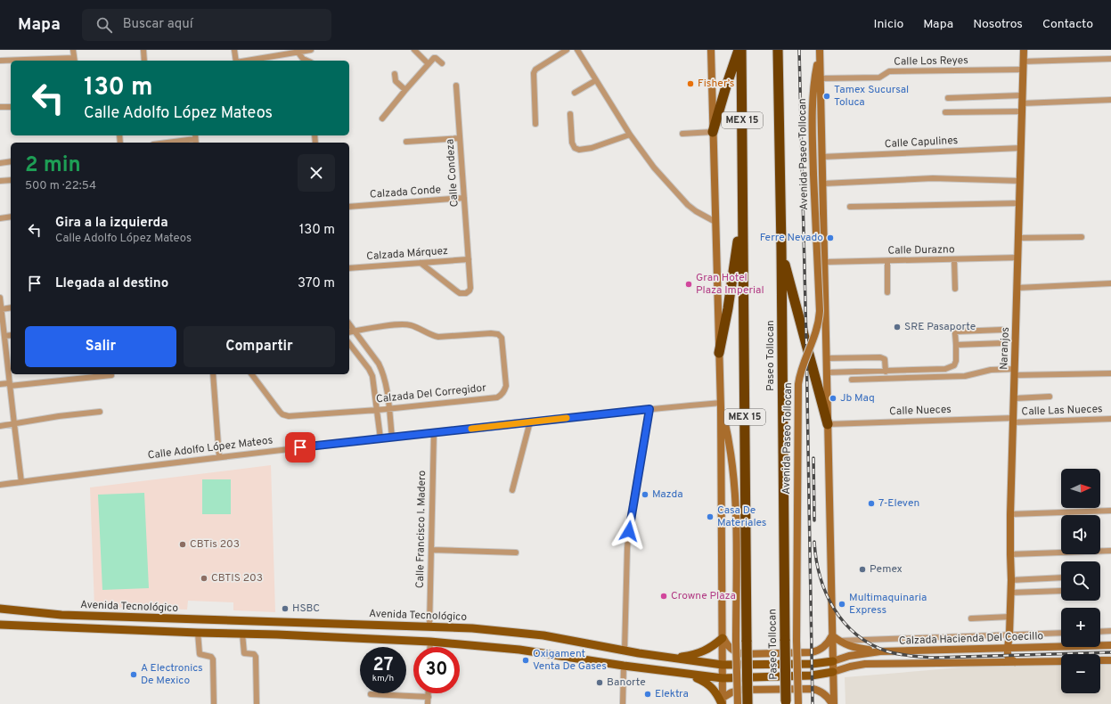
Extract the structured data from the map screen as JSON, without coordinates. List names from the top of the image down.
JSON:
{
  "streets": {
    "highway": ["MEX 15", "Paseo Tollocan"],
    "main road": [
      "Avenida Paseo Tollocan",
      "Naranjos",
      "Avenida Tecnológico",
      "Calzada Hacienda Del Coecillo"
    ],
    "street": [
      "Calle Los Reyes",
      "Calle Capulines",
      "Calle Condeza",
      "Calzada Conde",
      "Calle Durazno",
      "Calzada Márquez",
      "Calzada Del Corregidor",
      "Calle Nueces",
      "Calle Las Nueces",
      "Calle Adolfo López Mateos",
      "Calle Francisco I. Madero"
    ]
  },
  "crossings": [
    ["Calle Los Reyes", "Avenida Paseo Tollocan"],
    ["Calle Los Reyes", "Naranjos"],
    ["Calle Capulines", "Avenida Paseo Tollocan"],
    ["Calle Capulines", "Naranjos"],
    ["Avenida Paseo Tollocan", "Calle Durazno"],
    ["Avenida Paseo Tollocan", "Calle Nueces"],
    ["Avenida Paseo Tollocan", "Avenida Tecnológico"],
    ["Avenida Paseo Tollocan", "Calzada Hacienda Del Coecillo"],
    ["Calle Condeza", "Calzada Conde"],
    ["Calle Condeza", "Calzada Márquez"],
    ["Calle Durazno", "Naranjos"],
    ["Naranjos", "Calle Nueces"],
    ["Naranjos", "Calle Las Nueces"],
    ["Naranjos", "Calzada Hacienda Del Coecillo"],
    ["Calle Nueces", "Calle Las Nueces"],
    ["Calle Adolfo López Mateos", "Calle Francisco I. Madero"],
    ["Calle Francisco I. Madero", "Avenida Tecnológico"],
    ["Avenida Tecnológico", "Calzada Hacienda Del Coecillo"]
  ],
  "places": [
    "Fisher’s",
    "Tamex Sucursal Toluca",
    "Ferre Nevado",
    "Gran Hotel Plaza Imperial",
    "SRE Pasaporte",
    "Jb Maq",
    "Mazda",
    "7-Eleven",
    "Casa De Materiales",
    "CBTis 203",
    "Pemex",
    "CBTIS 203",
    "Crowne Plaza",
    "Multimaquinaria Express",
    "HSBC",
    "Oxigament Venta De Gases",
    "A Electronics De Mexico",
    "Banorte",
    "Elektra"
  ],
  "north": "right",
  "page": {
    "header": "Mapa",
    "search": "Buscar aquí",
    "nav": [
      "Inicio",
      "Mapa",
      "Nosotros",
      "Contacto"
    ],
    "turn": ["130 m", "Calle Adolfo López Mateos"],
    "heading": ["2 min", "500 m · 22:54"],
    "list": [
      {
        "name": "Gira a la izquierda",
        "note": "Calle Adolfo López Mateos",
        "value": "130 m"
      },
      {
        "name": "Llegada al destino",
        "value": "370 m"
      }
    ],
    "buttons": ["Salir", "Compartir"],
    "map_buttons": ["+", "−"],
    "speed": "27 km/h",
    "limit": "30"
  }
}
